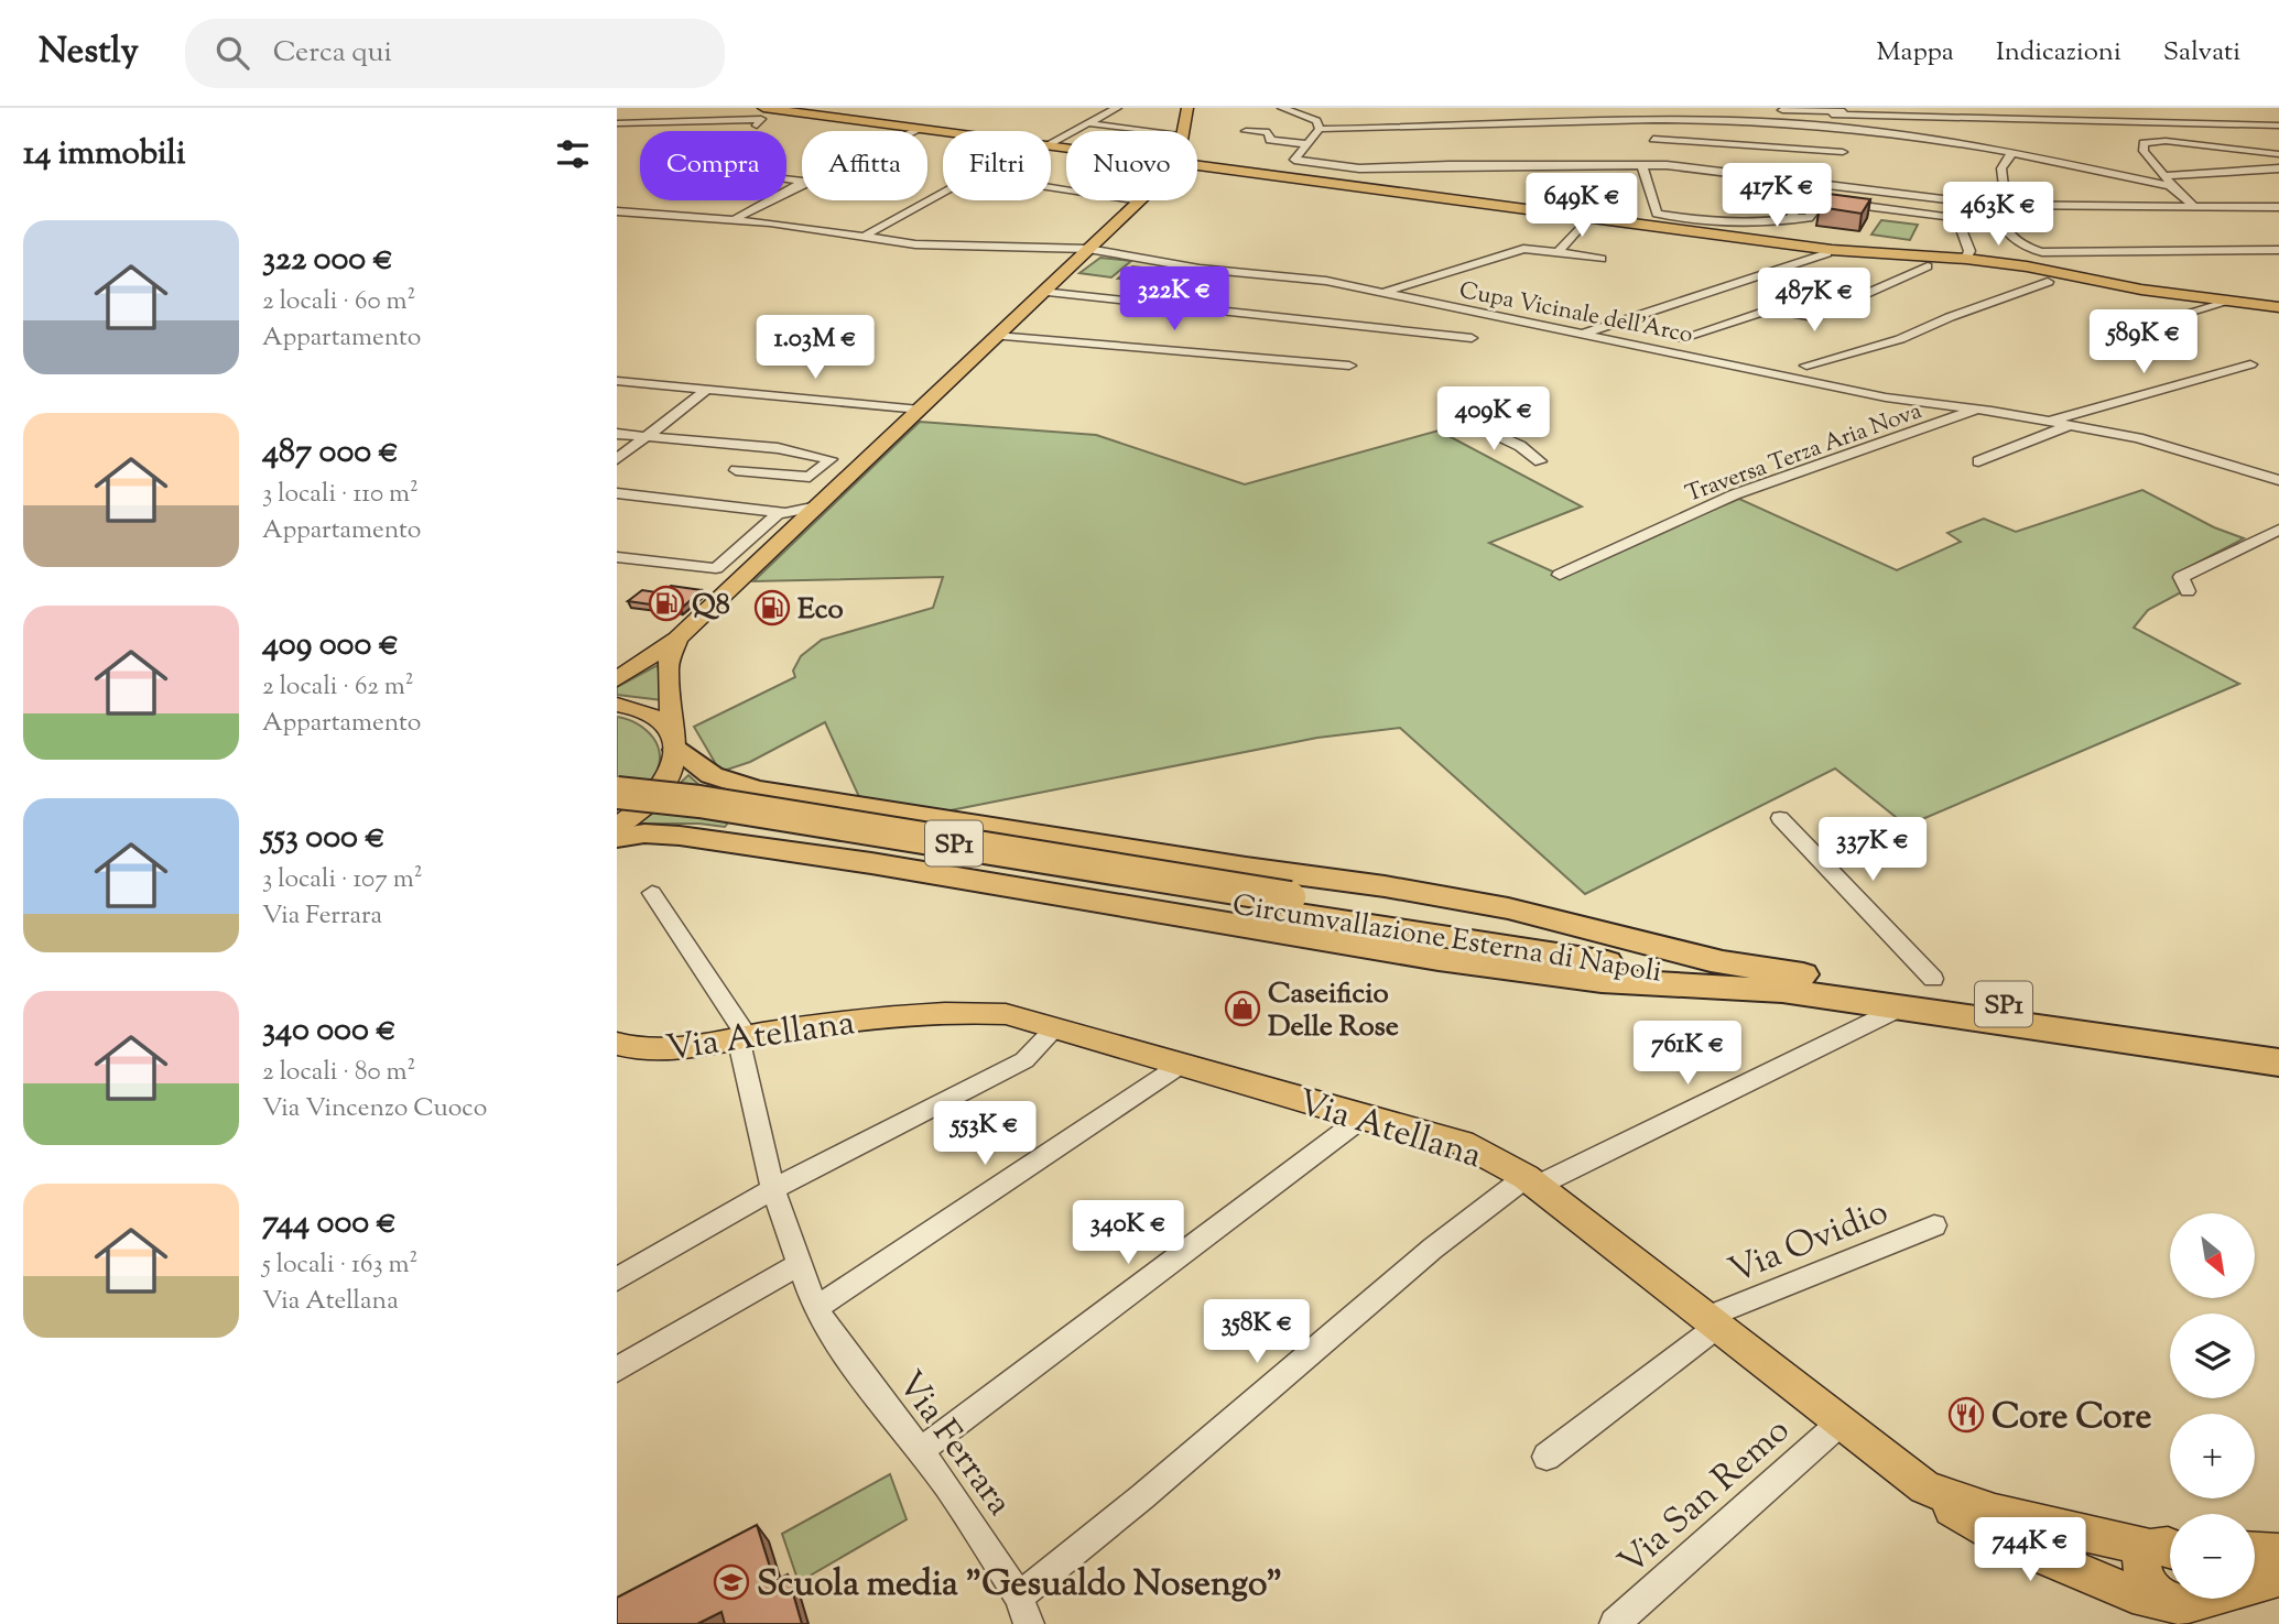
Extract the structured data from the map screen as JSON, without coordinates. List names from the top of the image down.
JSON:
{
  "streets": {
    "highway": ["SP1", "Circumvallazione Esterna di Napoli"],
    "main road": ["Via Atellana"],
    "street": [
      "Cupa Vicinale dell'Arco",
      "Traversa Terza Aria Nova",
      "Via Ovidio",
      "Via Ferrara",
      "Via San Remo"
    ]
  },
  "crossings": [
    ["Cupa Vicinale dell'Arco", "Traversa Terza Aria Nova"],
    ["Via Atellana", "Via Ovidio"],
    ["Via Atellana", "Via Ferrara"],
    ["Via Atellana", "Via San Remo"]
  ],
  "places": {
    "fuel station": ["Q8", "Eco"],
    "shop": ["Caseificio Delle Rose"],
    "restaurant": ["Core Core"],
    "school or university": ["Scuola media \"Gesualdo Nosengo\""]
  },
  "north": "bottom right",
  "page": {
    "header": "Nestly",
    "search": "Cerca qui",
    "nav": ["Mappa", "Indicazioni", "Salvati"],
    "heading": "14 immobili",
    "chip": [
      "Compra",
      "Affitta",
      "Filtri",
      "Nuovo"
    ],
    "price": [
      "417K €",
      "649K €",
      "463K €",
      "322K €",
      "487K €",
      "589K €",
      "1.03M €",
      "409K €",
      "337K €",
      "761K €",
      "553K €",
      "340K €",
      "358K €",
      "744K €"
    ],
    "list": [
      {
        "name": "322 000 €",
        "note": "2 locali · 60 m² · Appartamento"
      },
      {
        "name": "487 000 €",
        "note": "3 locali · 110 m² · Appartamento"
      },
      {
        "name": "409 000 €",
        "note": "2 locali · 62 m² · Appartamento"
      },
      {
        "name": "553 000 €",
        "note": "3 locali · 107 m² · Via Ferrara"
      },
      {
        "name": "340 000 €",
        "note": "2 locali · 80 m² · Via Vincenzo Cuoco"
      },
      {
        "name": "744 000 €",
        "note": "5 locali · 163 m² · Via Atellana"
      }
    ],
    "map_buttons": ["+", "−"]
  }
}
